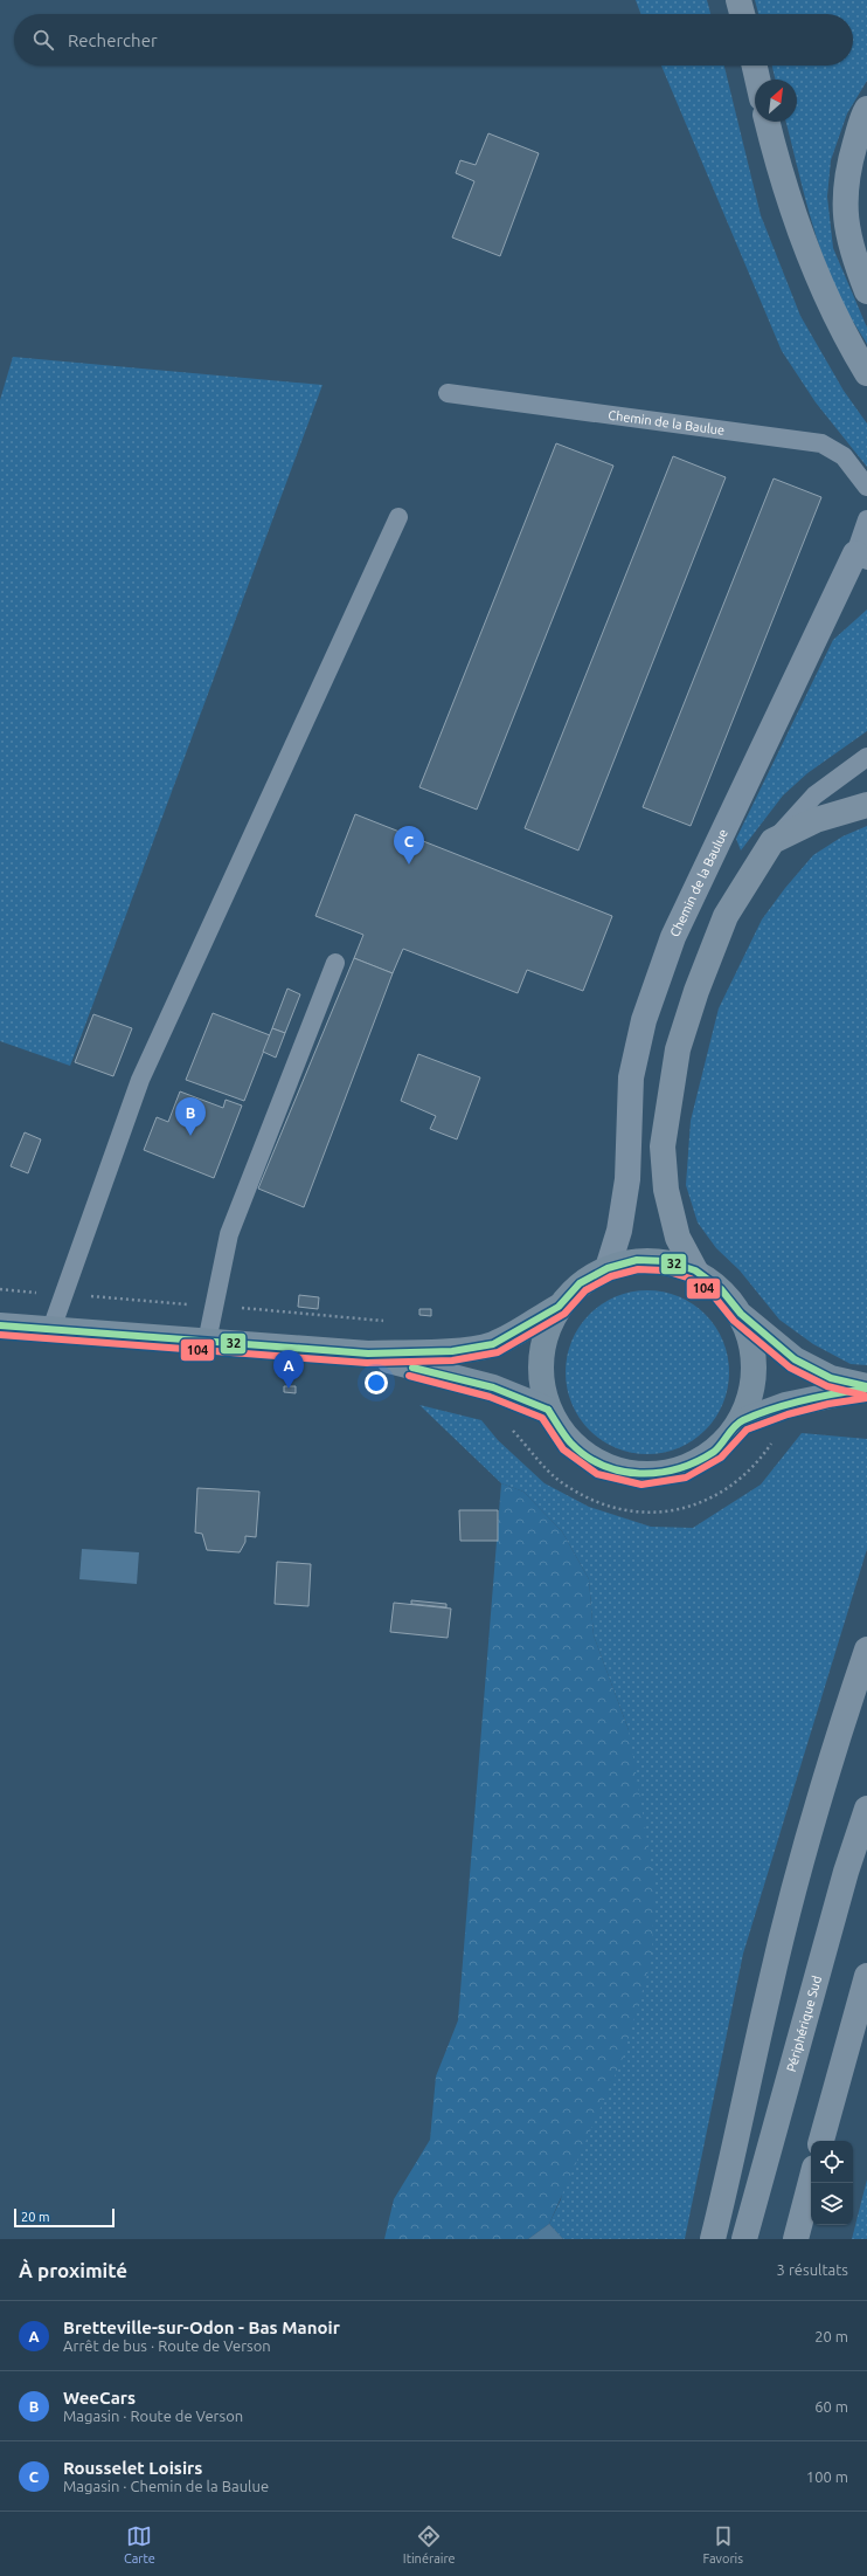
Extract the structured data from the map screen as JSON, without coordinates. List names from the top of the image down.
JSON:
{
  "streets": {
    "highway": ["Périphérique Sud"],
    "street": ["Chemin de la Baulue"]
  },
  "lines": ["transit line 32", "transit line 104"],
  "scale_bar": "20 m",
  "north": "top right",
  "page": {
    "search": "Rechercher",
    "pins": ["C", "B", "A"],
    "scale": "20 m",
    "heading": ["À proximité", "3 résultats"],
    "list": [
      {
        "mark": "A",
        "name": "Bretteville-sur-Odon - Bas Manoir",
        "note": "Arrêt de bus · Route de Verson",
        "value": "20 m"
      },
      {
        "mark": "B",
        "name": "WeeCars",
        "note": "Magasin · Route de Verson",
        "value": "60 m"
      },
      {
        "mark": "C",
        "name": "Rousselet Loisirs",
        "note": "Magasin · Chemin de la Baulue",
        "value": "100 m"
      }
    ],
    "nav": ["Carte", "Itinéraire", "Favoris"]
  }
}
